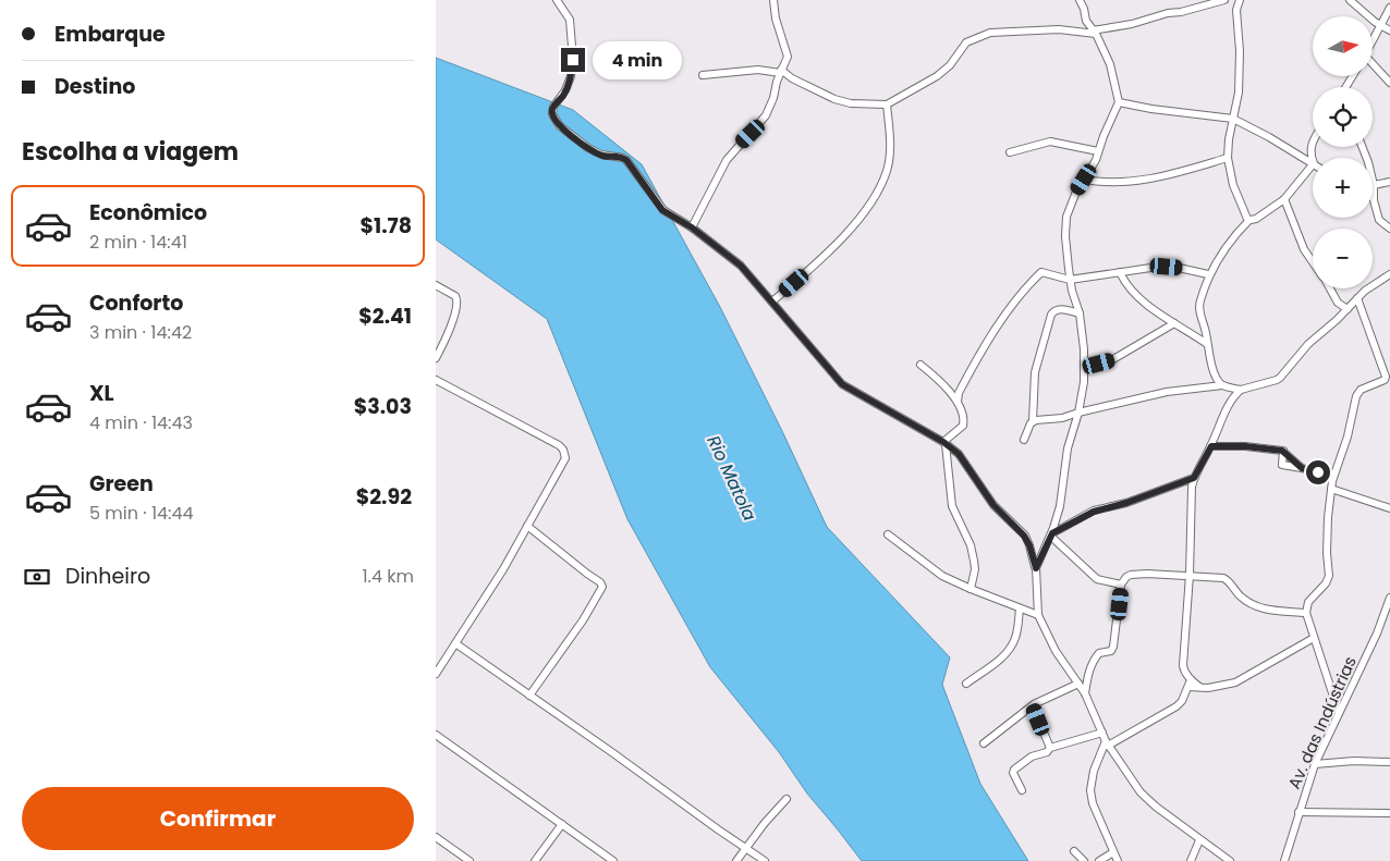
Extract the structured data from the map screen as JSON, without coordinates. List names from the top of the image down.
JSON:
{
  "streets": {
    "street": ["Av. das Indústrias"]
  },
  "water": ["Rio Matola"],
  "north": "right",
  "page": {
    "banner": ["Embarque", "Destino"],
    "map_buttons": ["+", "−"],
    "bubble": "4 min",
    "heading": "Escolha a viagem",
    "list": [
      {
        "name": "Econômico",
        "note": "2 min · 14:41",
        "value": "$1.78"
      },
      {
        "name": "Conforto",
        "note": "3 min · 14:42",
        "value": "$2.41"
      },
      {
        "name": "XL",
        "note": "4 min · 14:43",
        "value": "$3.03"
      },
      {
        "name": "Green",
        "note": "5 min · 14:44",
        "value": "$2.92"
      }
    ],
    "pay": ["Dinheiro", "1.4 km"],
    "buttons": "Confirmar"
  }
}
